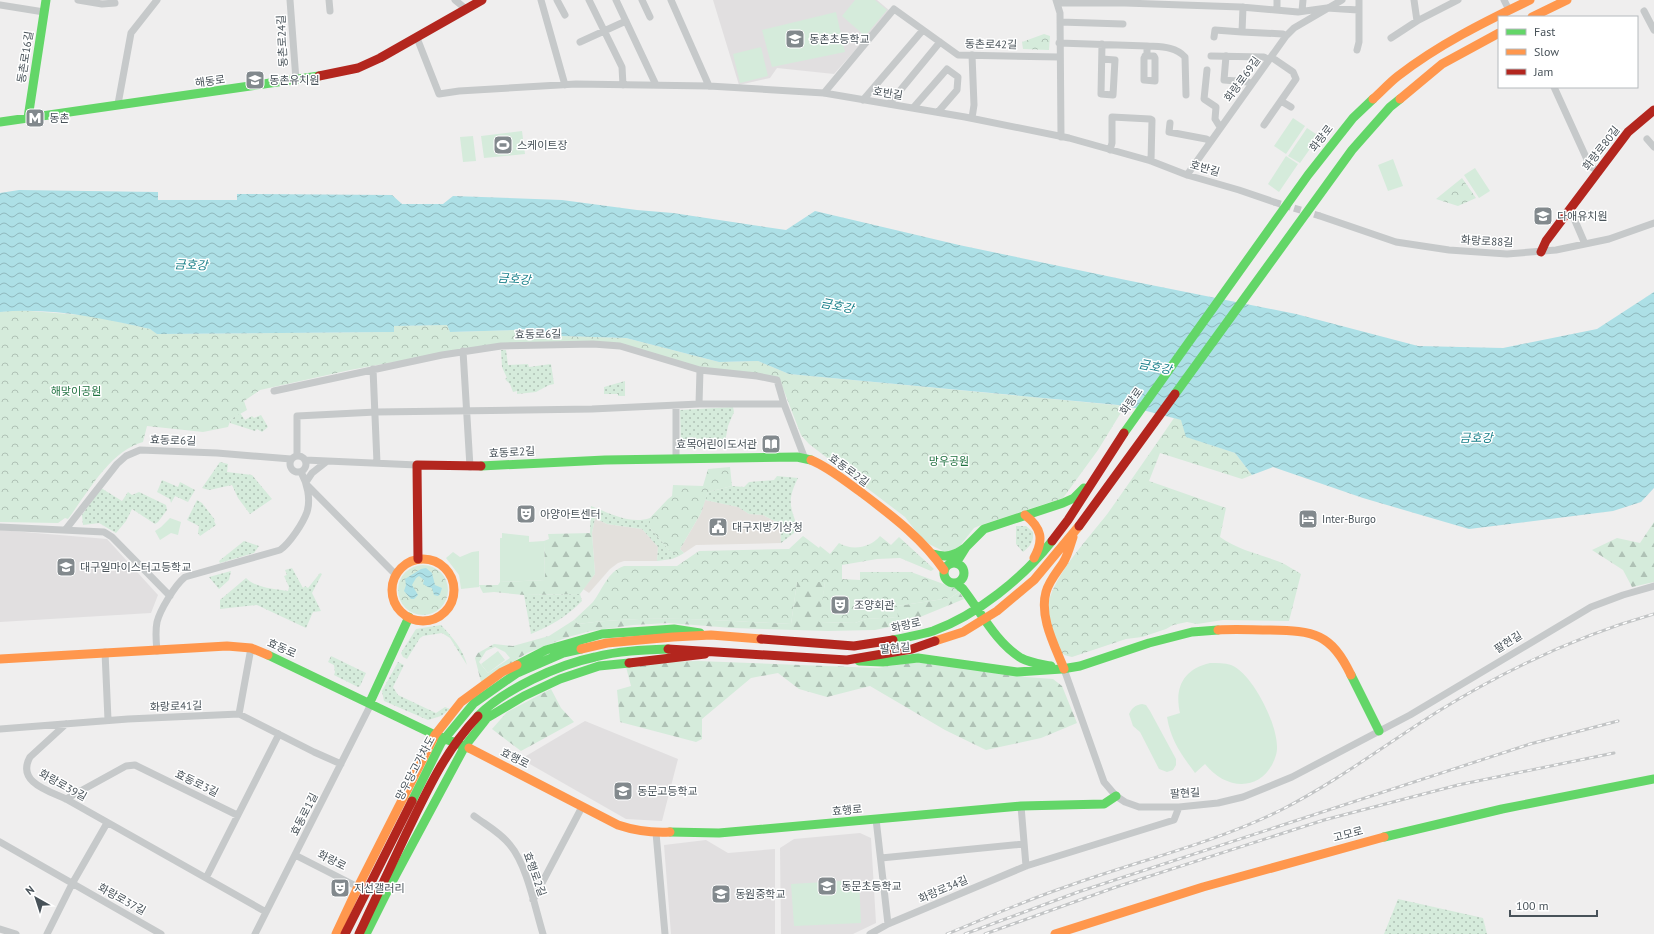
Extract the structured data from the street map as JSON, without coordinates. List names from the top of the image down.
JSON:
{
  "streets": {
    "main road": [
      "동촌로16길",
      "해동로",
      "화랑로",
      "화랑로80길",
      "효동로2길",
      "팔현길",
      "효동로",
      "효행로",
      "망우당고가차도",
      "고모로"
    ],
    "street": [
      "동촌로24길",
      "동촌로42길",
      "화랑로69길",
      "호반길",
      "화랑로88길",
      "효동로6길",
      "화랑로41길",
      "효동로3길",
      "화랑로39길",
      "효동로1길",
      "효행로2길",
      "화랑로34길",
      "화랑로37길"
    ]
  },
  "crossings": [
    ["동촌로24길", "해동로"],
    ["동촌로42길", "호반길"],
    ["동촌로16길", "해동로"],
    ["화랑로69길", "호반길"],
    ["해동로", "호반길"],
    ["화랑로", "망우당고가차도"],
    ["화랑로", "효동로1길"],
    ["화랑로80길", "화랑로88길"],
    ["효동로6길", "효동로2길"],
    ["팔현길", "효행로"],
    ["팔현길", "화랑로34길"],
    ["효동로", "효행로"],
    ["효동로", "효동로1길"],
    ["화랑로41길", "화랑로39길"],
    ["화랑로41길", "효동로1길"],
    ["효동로3길", "화랑로39길"],
    ["화랑로39길", "효동로1길"]
  ],
  "water": ["금호강"],
  "parks": ["해맞이공원", "망우공원"],
  "places": {
    "school or university": [
      "동촌초등학교",
      "동촌유치원",
      "다애유치원",
      "대구일마이스터고등학교",
      "동문고등학교",
      "동문초등학교",
      "동원중학교"
    ],
    "metro station": ["동촌"],
    "sports": ["스케이트장"],
    "library": ["효목어린이도서관"],
    "theatre": ["아양아트센터", "조양회관", "지선갤러리"],
    "hotel": ["Inter-Burgo"],
    "public building": ["대구지방기상청"]
  },
  "legend": ["Fast", "Slow", "Jam"],
  "scale_bar": "100 m",
  "north": "top left"
}
